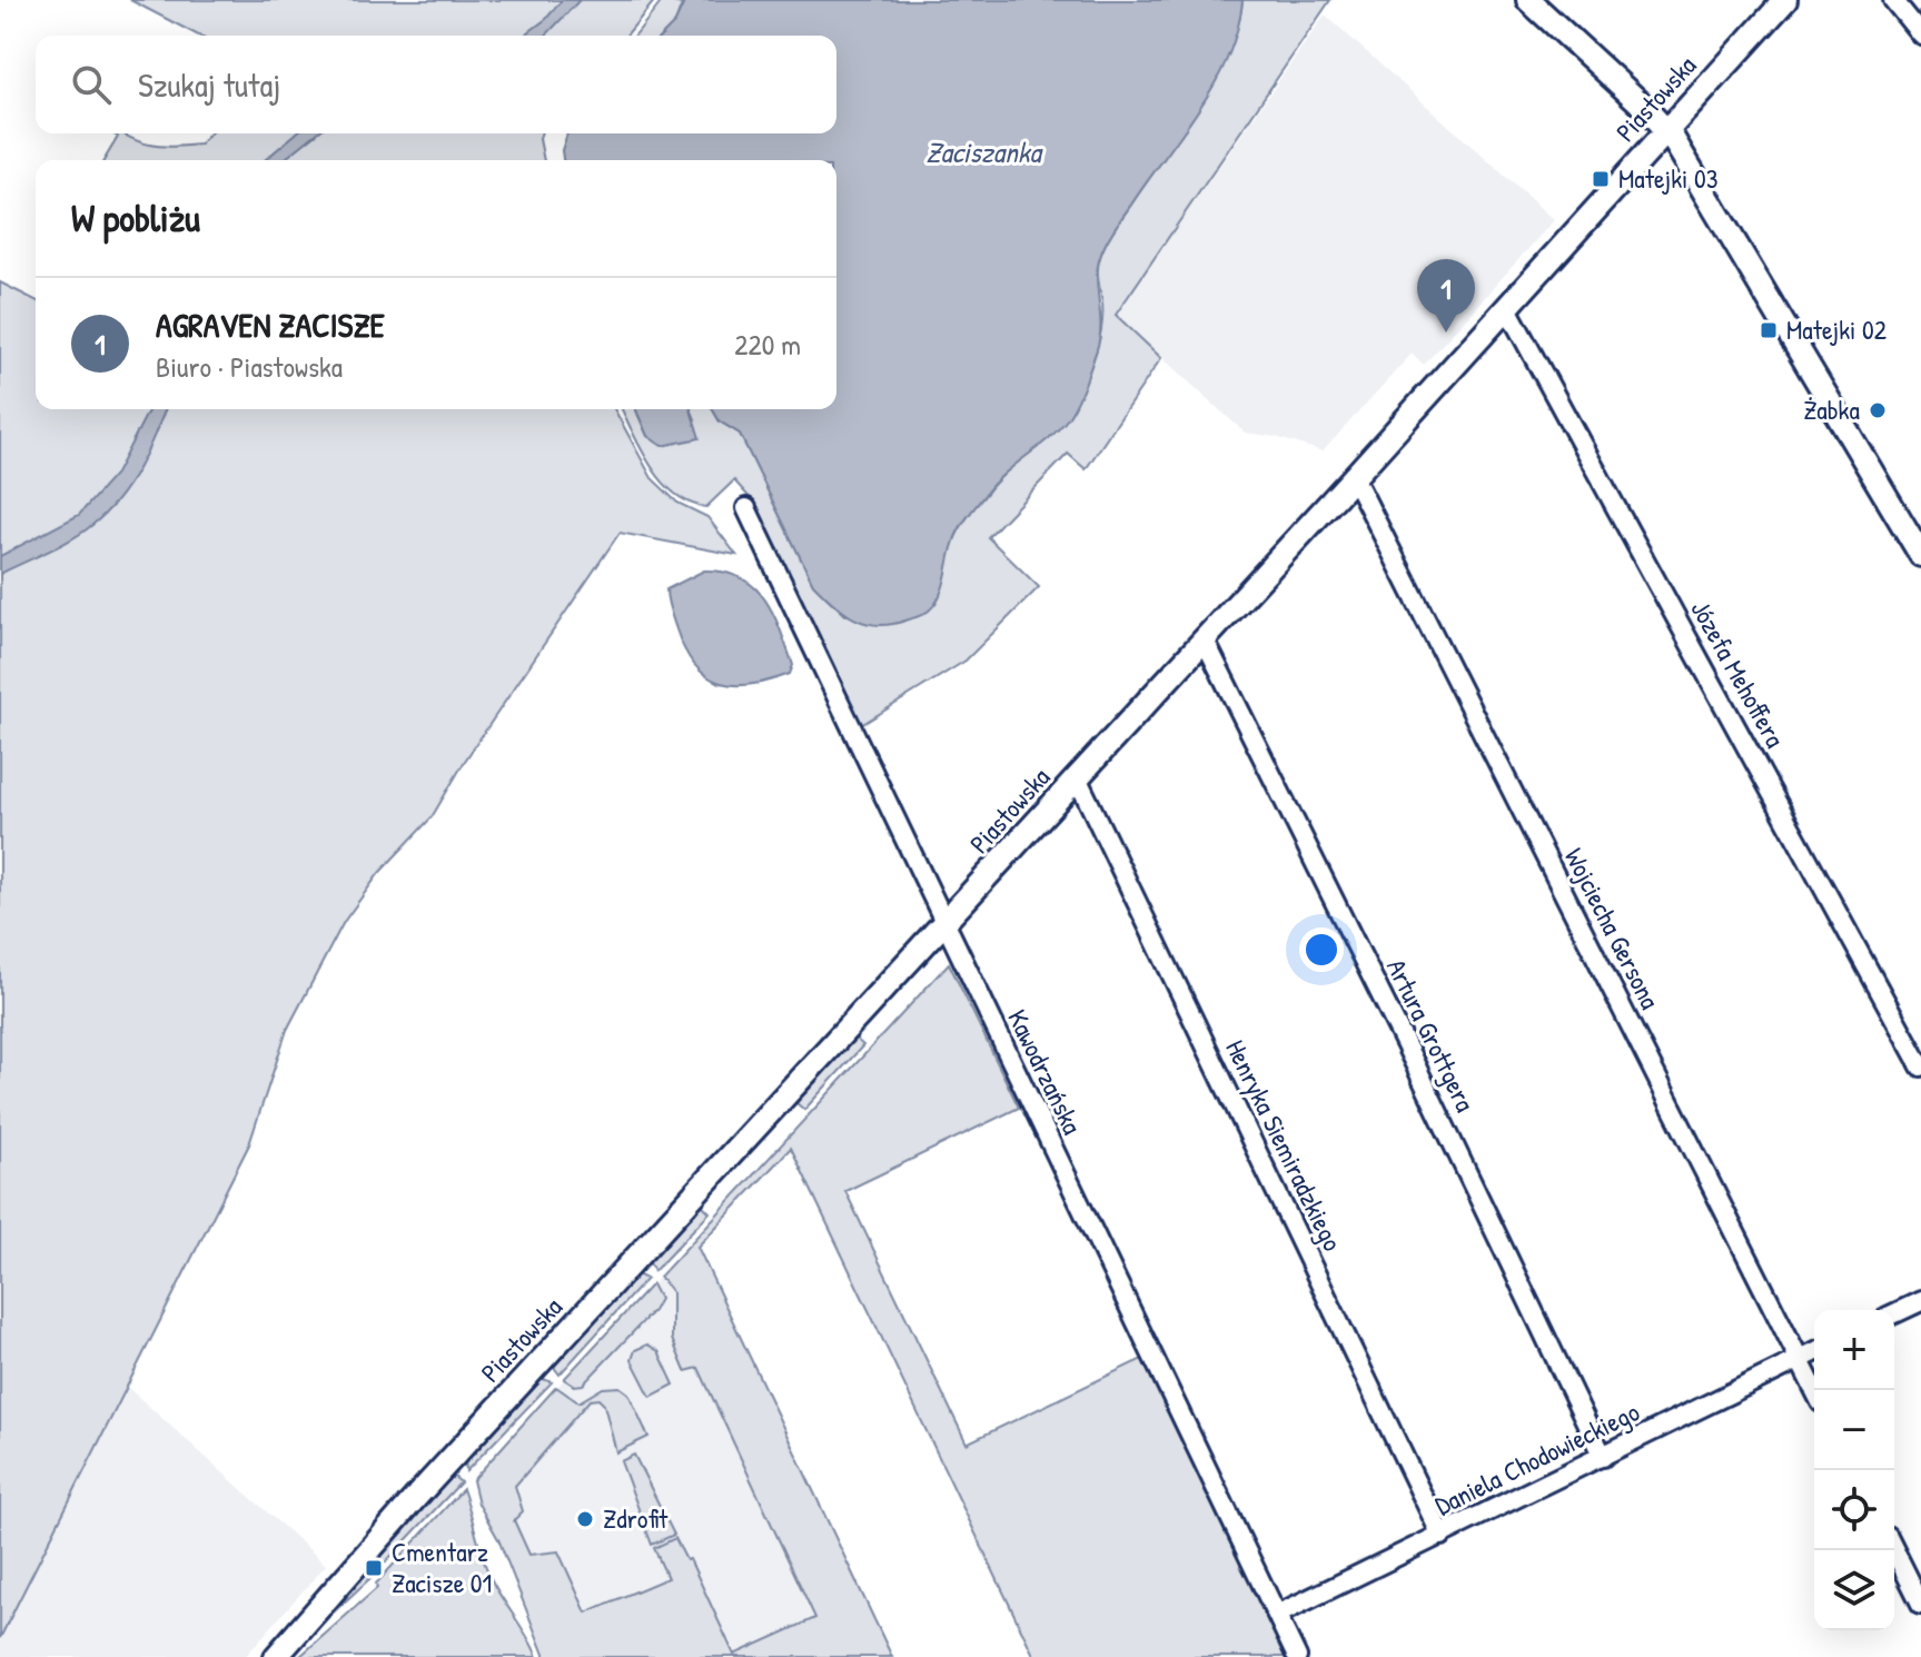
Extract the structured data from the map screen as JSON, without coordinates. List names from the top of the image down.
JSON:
{
  "streets": {
    "street": [
      "Piastowska",
      "Józefa Mehoffera",
      "Wojciecha Gersona",
      "Artura Grottgera",
      "Kawodrzańska",
      "Henryka Siemiradzkiego",
      "Daniela Chodowieckiego"
    ]
  },
  "crossings": [
    ["Piastowska", "Józefa Mehoffera"],
    ["Piastowska", "Wojciecha Gersona"],
    ["Piastowska", "Artura Grottgera"],
    ["Piastowska", "Kawodrzańska"],
    ["Piastowska", "Henryka Siemiradzkiego"],
    ["Wojciecha Gersona", "Daniela Chodowieckiego"],
    ["Artura Grottgera", "Daniela Chodowieckiego"],
    ["Kawodrzańska", "Daniela Chodowieckiego"],
    ["Henryka Siemiradzkiego", "Daniela Chodowieckiego"]
  ],
  "water": ["Zaciszanka"],
  "places": {
    "transit": ["Matejki 03", "Matejki 02", "Cmentarz Zacisze 01"],
    "other": ["Żabka", "Zdrofit"]
  },
  "page": {
    "search": "Szukaj tutaj",
    "heading": "W pobliżu",
    "pins": "1",
    "list": [
      {
        "mark": "1",
        "name": "AGRAVEN ZACISZE",
        "note": "Biuro · Piastowska",
        "value": "220 m"
      }
    ],
    "map_buttons": ["+", "−"]
  }
}
